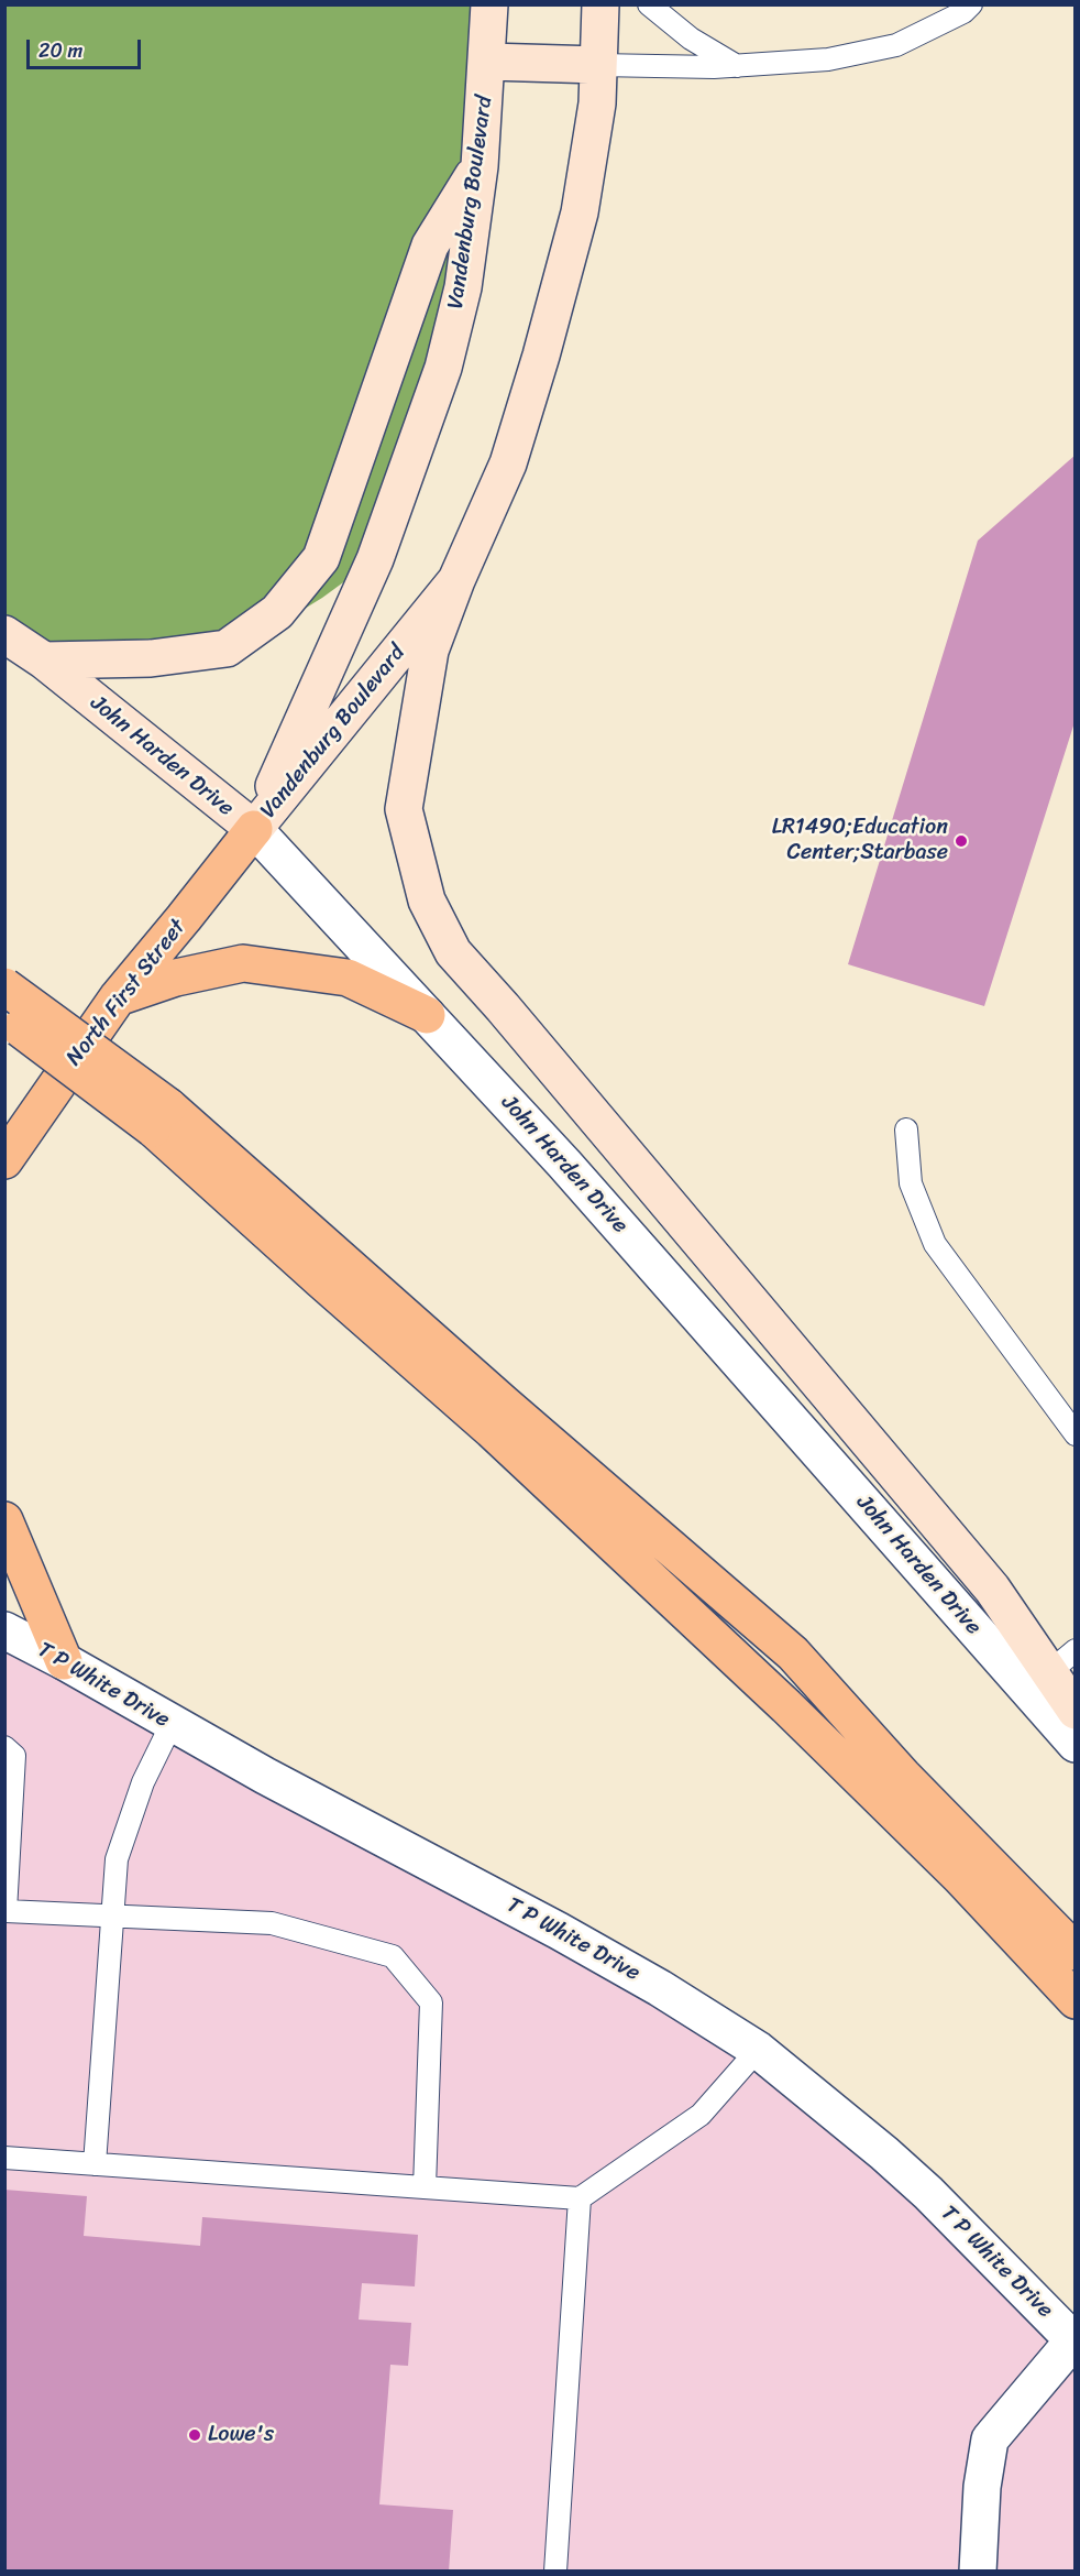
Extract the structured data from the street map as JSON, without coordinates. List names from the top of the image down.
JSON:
{
  "streets": {
    "main road": ["Vandenburg Boulevard", "John Harden Drive", "North First Street"],
    "street": ["T P White Drive"]
  },
  "crossings": [
    ["Vandenburg Boulevard", "John Harden Drive"],
    ["Vandenburg Boulevard", "North First Street"],
    ["John Harden Drive", "North First Street"]
  ],
  "places": ["LR1490;Education Center;Starbase", "Lowe's"],
  "scale_bar": "20 m"
}
